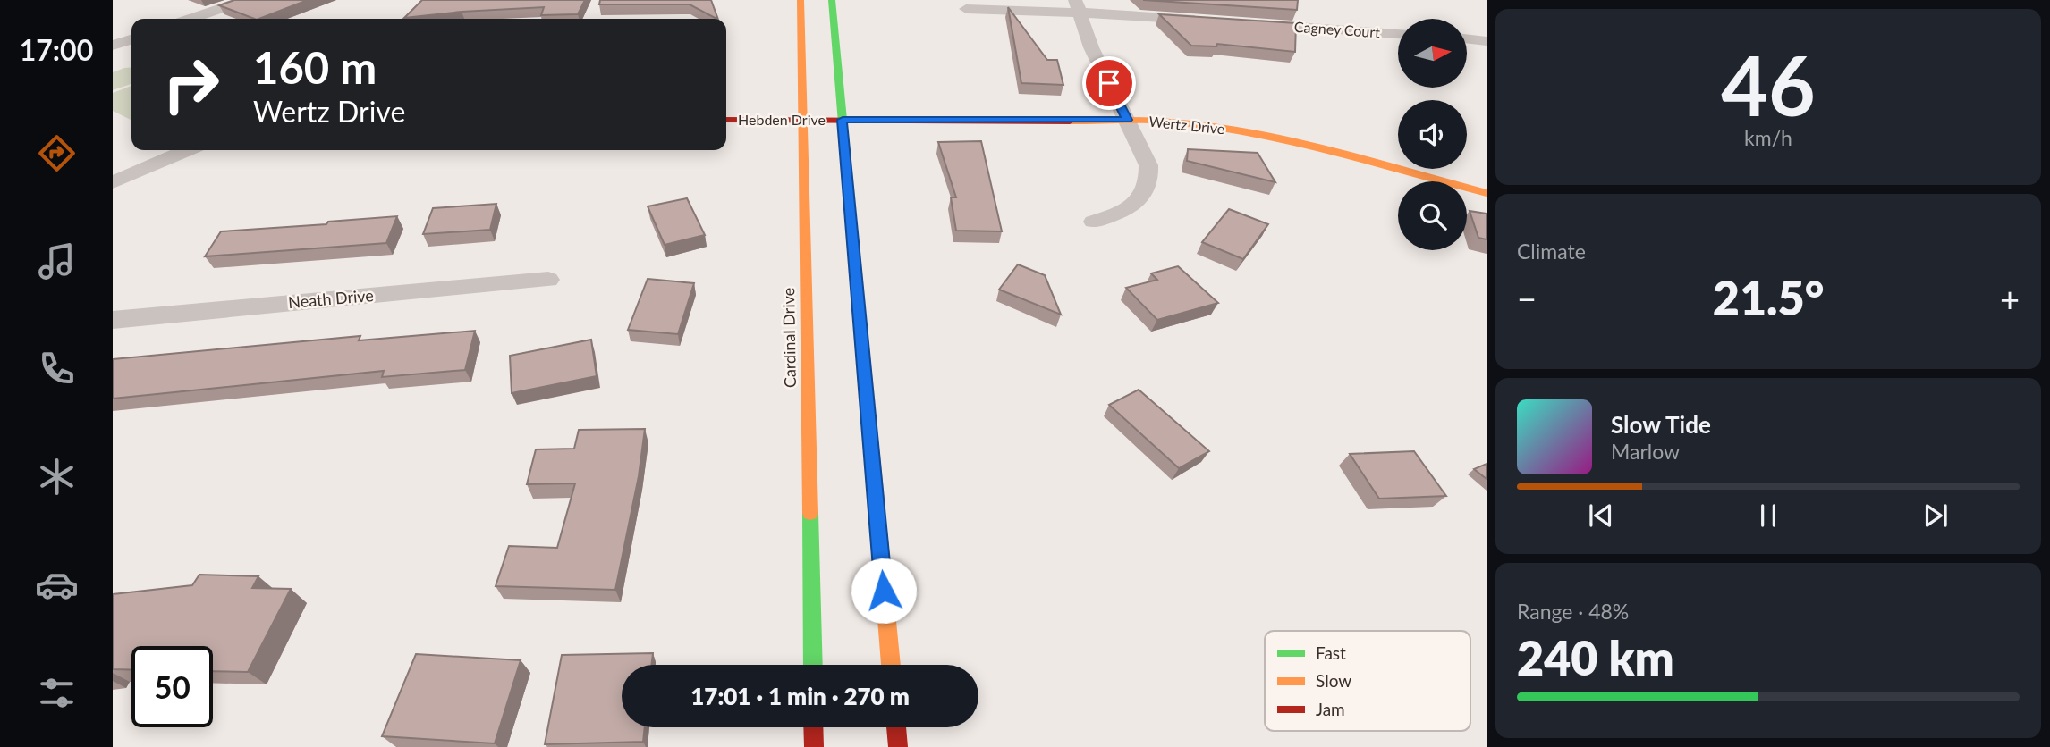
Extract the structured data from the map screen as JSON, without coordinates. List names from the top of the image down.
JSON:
{
  "streets": {
    "main road": ["Hebden Drive", "Wertz Drive", "Cardinal Drive"],
    "street": ["Cagney Court", "Neath Drive"]
  },
  "crossings": [
    ["Hebden Drive", "Wertz Drive"],
    ["Hebden Drive", "Cardinal Drive"]
  ],
  "legend": ["Fast", "Slow", "Jam"],
  "north": "right",
  "page": {
    "tabs": "17:00",
    "tile": [
      ["46", "km/h"],
      "Climate",
      ["Range · 48%", "240 km"]
    ],
    "turn": ["160 m", "Wertz Drive"],
    "heat": ["−", "21.5°", "+"],
    "song": ["Slow Tide", "Marlow"],
    "limit": "50",
    "trip": "17:01 · 1 min · 270 m"
  }
}
